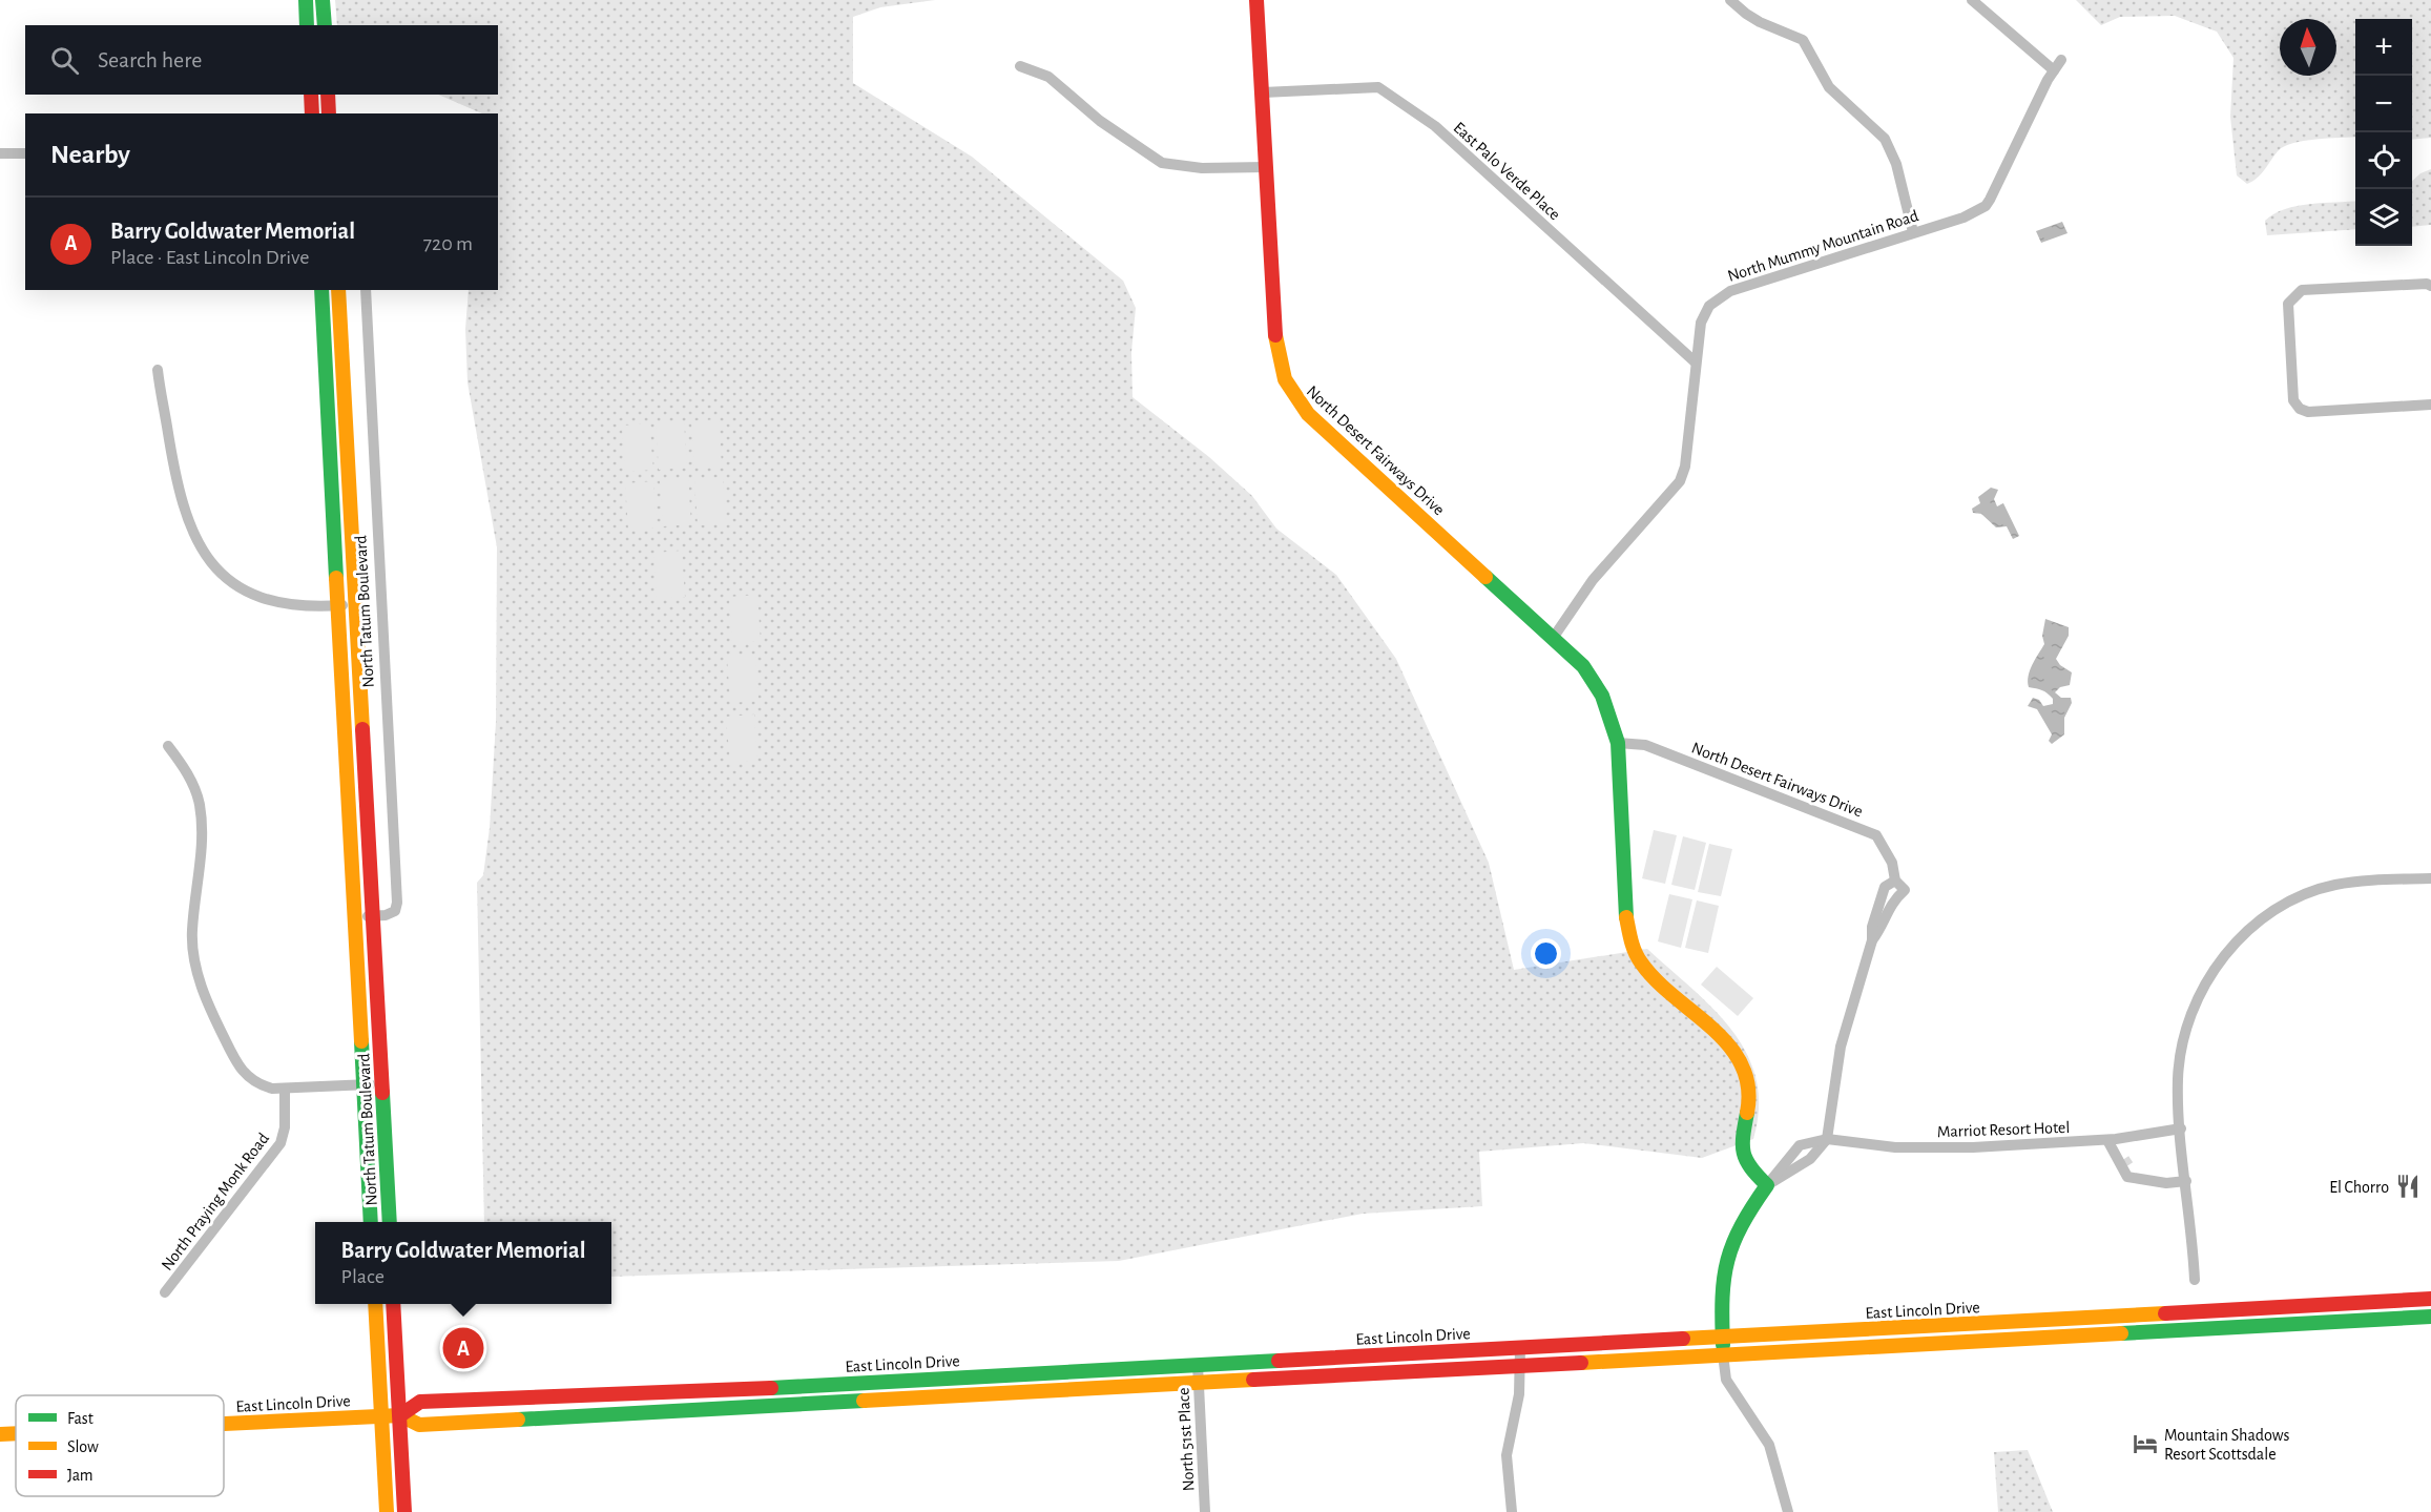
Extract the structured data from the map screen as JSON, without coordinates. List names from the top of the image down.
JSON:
{
  "streets": {
    "main road": ["North Desert Fairways Drive", "North Tatum Boulevard", "East Lincoln Drive"],
    "street": [
      "East Palo Verde Place",
      "North Mummy Mountain Road",
      "Marriot Resort Hotel",
      "North Praying Monk Road",
      "North 51st Place"
    ]
  },
  "crossings": [
    ["East Palo Verde Place", "North Mummy Mountain Road"],
    ["East Palo Verde Place", "North Desert Fairways Drive"],
    ["North Mummy Mountain Road", "North Desert Fairways Drive"],
    ["North Desert Fairways Drive", "Marriot Resort Hotel"],
    ["East Lincoln Drive", "North 51st Place"]
  ],
  "places": {
    "restaurant": ["El Chorro"],
    "hotel": ["Mountain Shadows Resort Scottsdale"]
  },
  "legend": ["Fast", "Slow", "Jam"],
  "north": "top",
  "page": {
    "map_buttons": ["+", "−"],
    "search": "Search here",
    "heading": "Nearby",
    "list": [
      {
        "mark": "A",
        "name": "Barry Goldwater Memorial",
        "note": "Place · East Lincoln Drive",
        "value": "720 m"
      }
    ],
    "popup": ["Barry Goldwater Memorial", "Place"],
    "pins": "A"
  }
}
